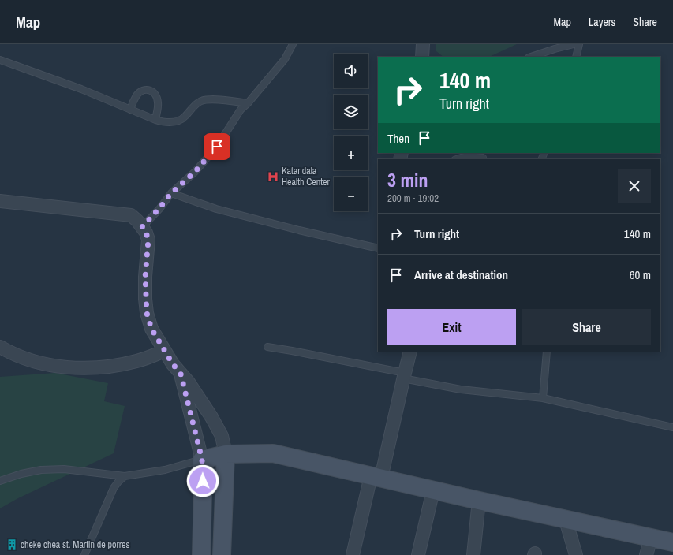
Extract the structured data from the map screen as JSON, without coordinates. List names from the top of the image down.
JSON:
{
  "places": {
    "hospital": ["Katandala Health Center"],
    "building": ["cheke chea st. Martin de porres"]
  },
  "page": {
    "header": "Map",
    "nav": ["Map", "Layers", "Share"],
    "map_buttons": ["+", "−"],
    "turn": ["140 m", "Turn right"],
    "then": "Then",
    "heading": ["3 min", "200 m · 19:02"],
    "list": [
      {
        "name": "Turn right",
        "value": "140 m"
      },
      {
        "name": "Arrive at destination",
        "value": "60 m"
      }
    ],
    "buttons": ["Exit", "Share"]
  }
}
